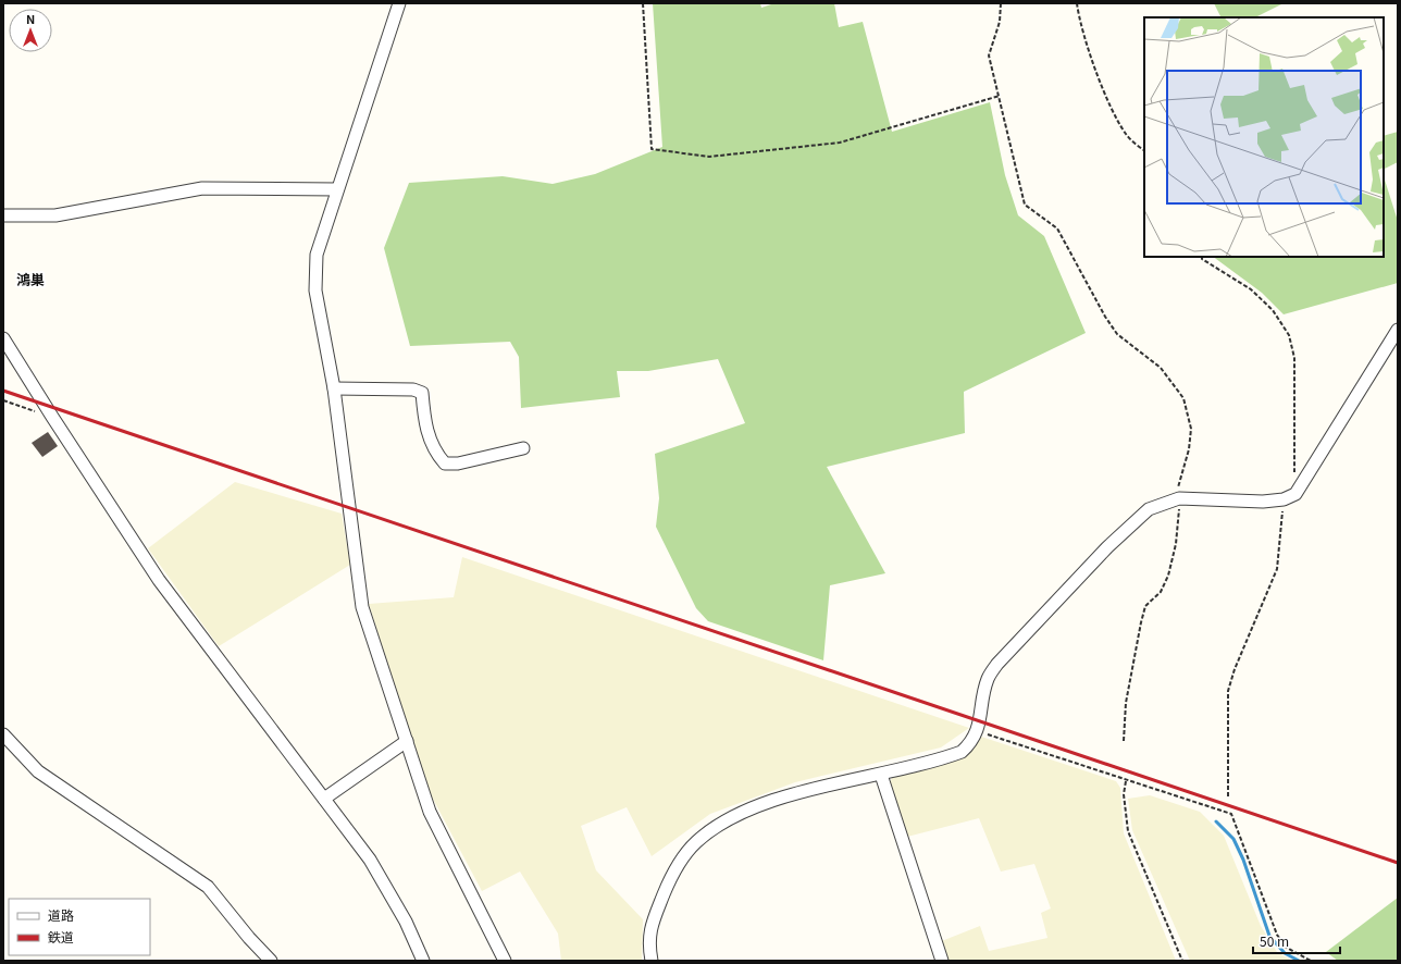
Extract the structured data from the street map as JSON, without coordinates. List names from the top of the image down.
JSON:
{
  "districts": ["鴻巣"],
  "legend": ["道路", "鉄道"],
  "scale_bar": "50 m",
  "north": "top"
}
